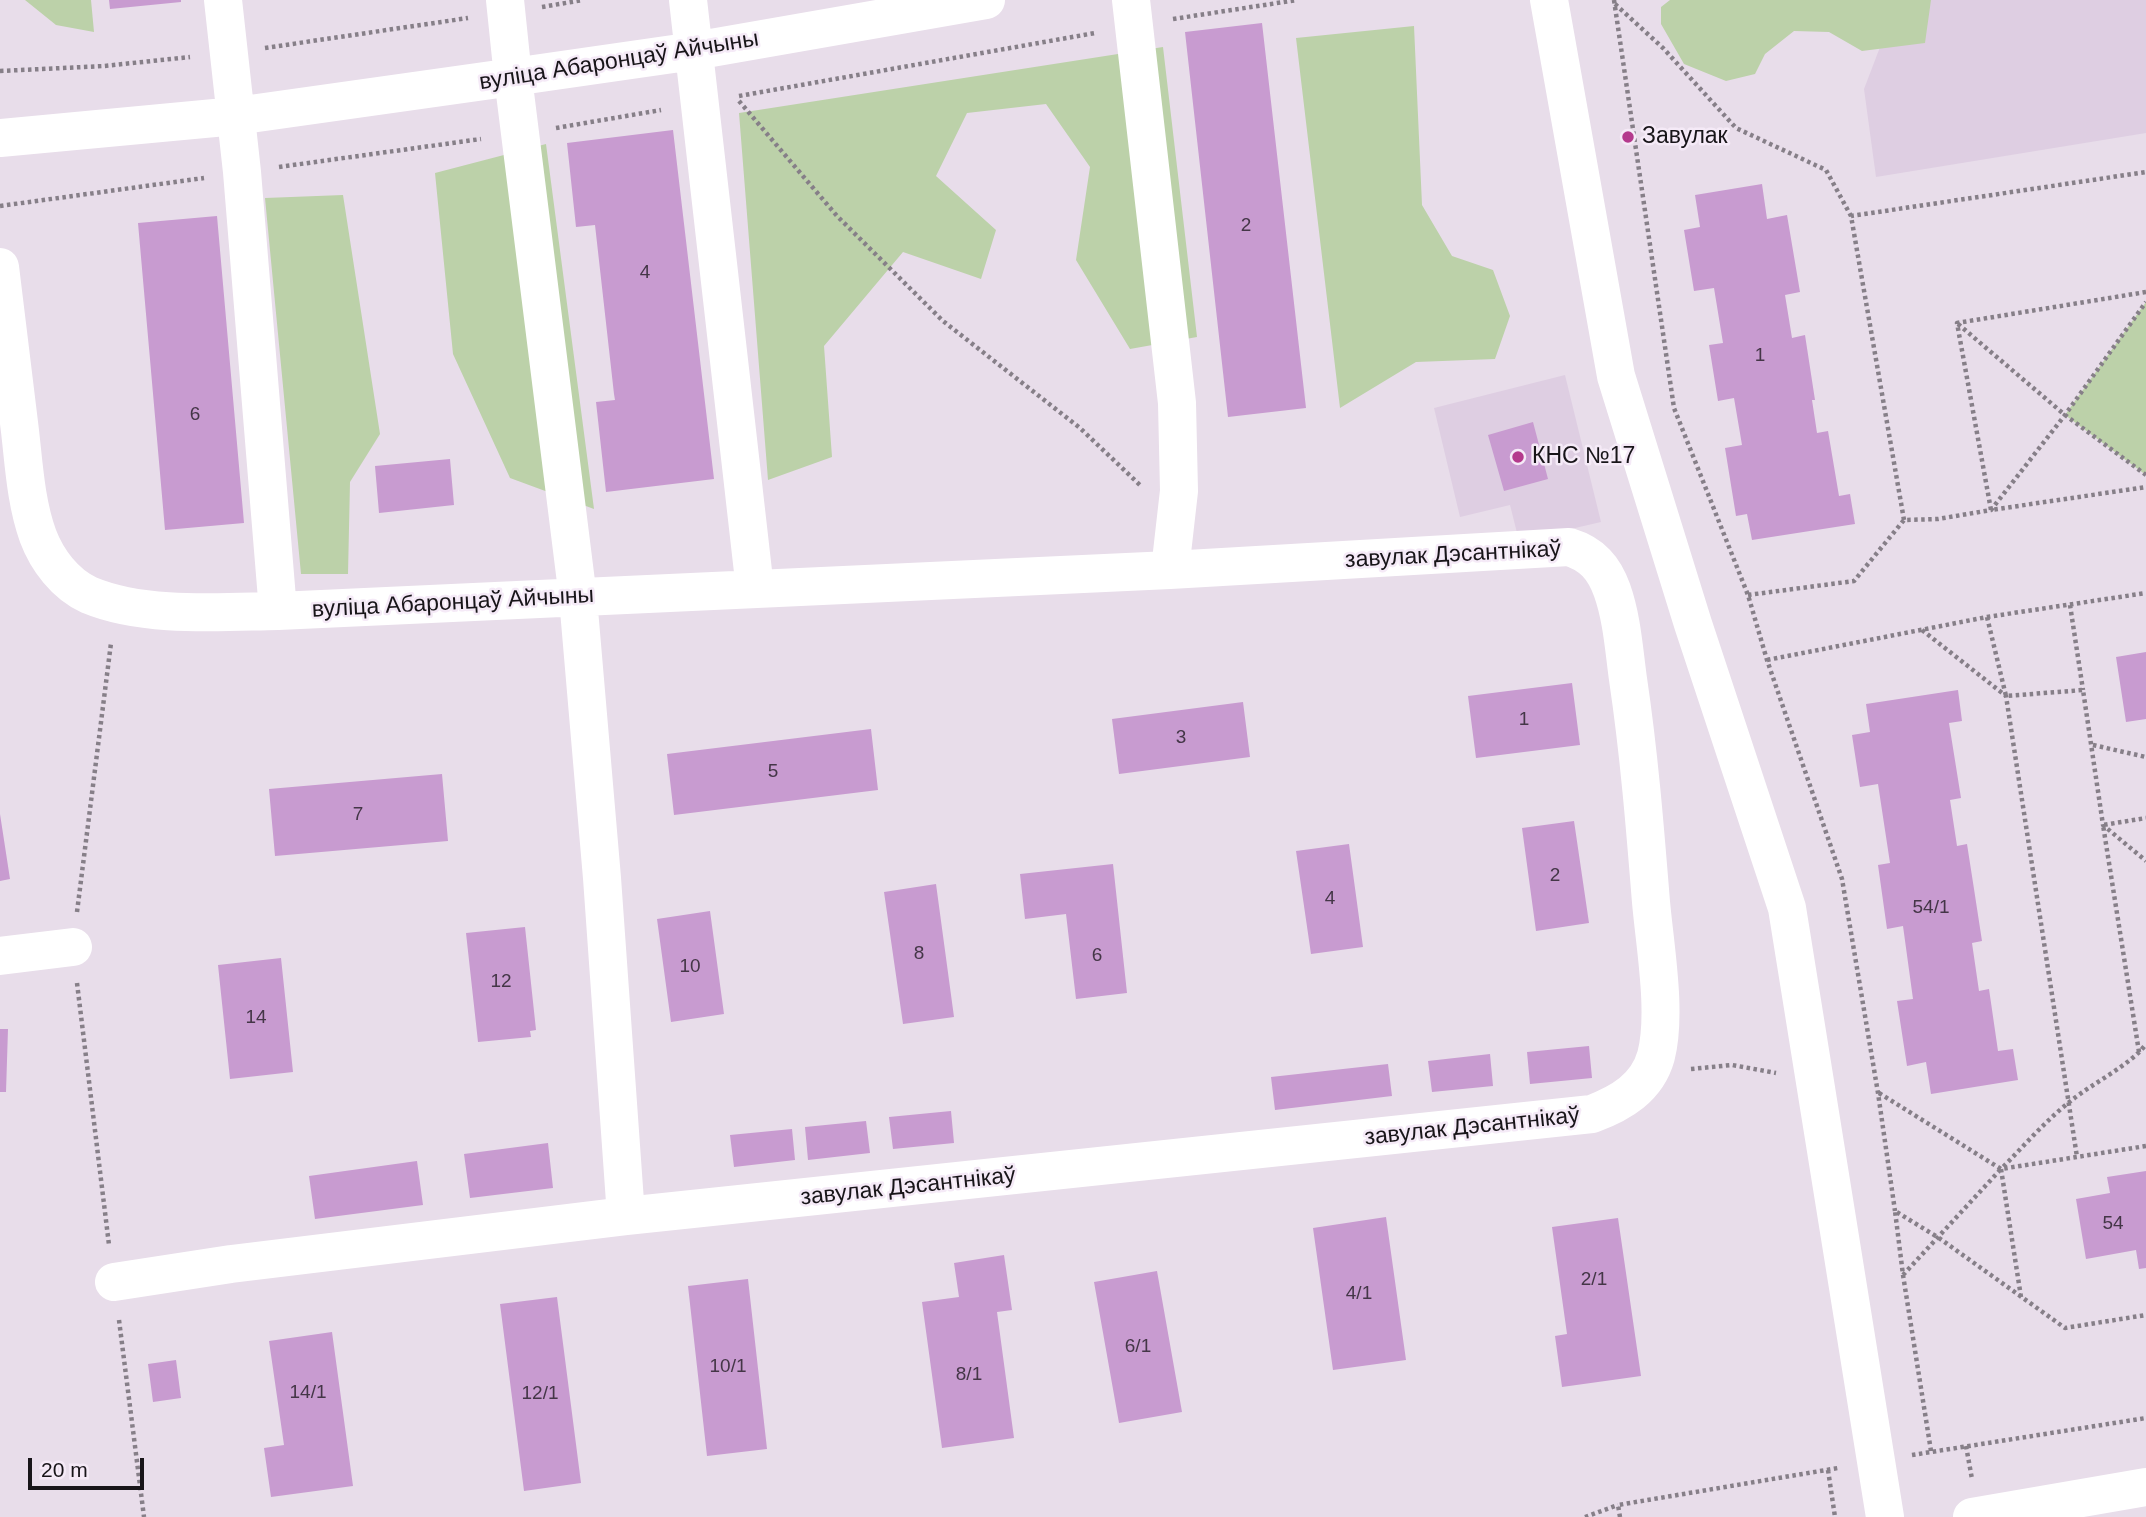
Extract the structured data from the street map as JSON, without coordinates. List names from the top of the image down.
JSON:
{
  "streets": {
    "street": ["вуліца Абаронцаў Айчыны", "завулак Дэсантнікаў"]
  },
  "crossings": [
    ["вуліца Абаронцаў Айчыны", "завулак Дэсантнікаў"]
  ],
  "places": ["Завулак", "КНС №17"],
  "house_numbers": [
    "2",
    "4",
    "1",
    "6",
    "1",
    "3",
    "5",
    "7",
    "2",
    "4",
    "54/1",
    "8",
    "6",
    "10",
    "12",
    "14",
    "54",
    "2/1",
    "4/1",
    "6/1",
    "10/1",
    "8/1",
    "14/1",
    "12/1"
  ],
  "scale_bar": "20 m"
}
